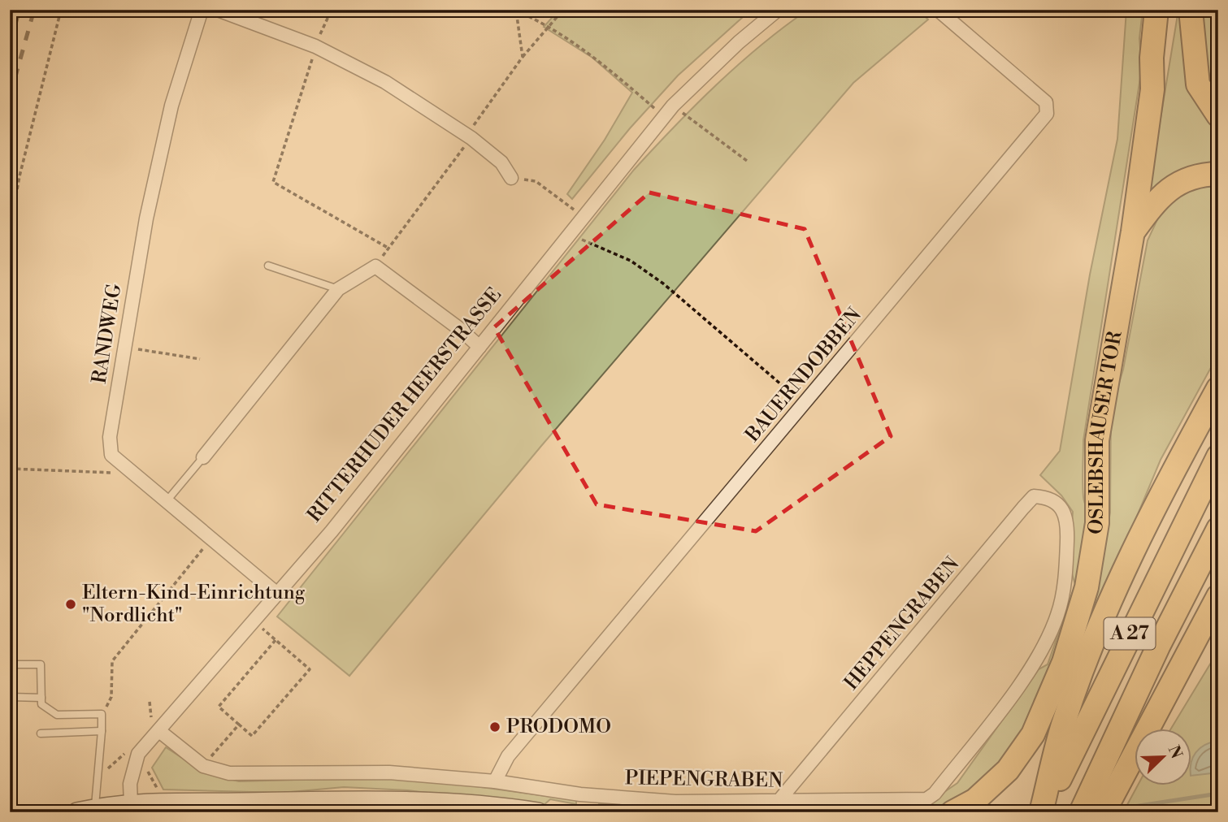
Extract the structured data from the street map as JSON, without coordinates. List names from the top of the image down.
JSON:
{
  "streets": {
    "highway": ["OSLEBSHAUSER TOR", "A 27"],
    "street": [
      "RANDWEG",
      "BAUERNDOBBEN",
      "RITTERHUDER HEERSTRASSE",
      "HEPPENGRABEN",
      "PIEPENGRABEN"
    ]
  },
  "crossings": [
    ["RANDWEG", "RITTERHUDER HEERSTRASSE"],
    ["BAUERNDOBBEN", "PIEPENGRABEN"],
    ["RITTERHUDER HEERSTRASSE", "PIEPENGRABEN"],
    ["HEPPENGRABEN", "PIEPENGRABEN"]
  ],
  "places": ["Eltern-Kind-Einrichtung \"Nordlicht\"", "PRODOMO"],
  "north": "top right"
}
